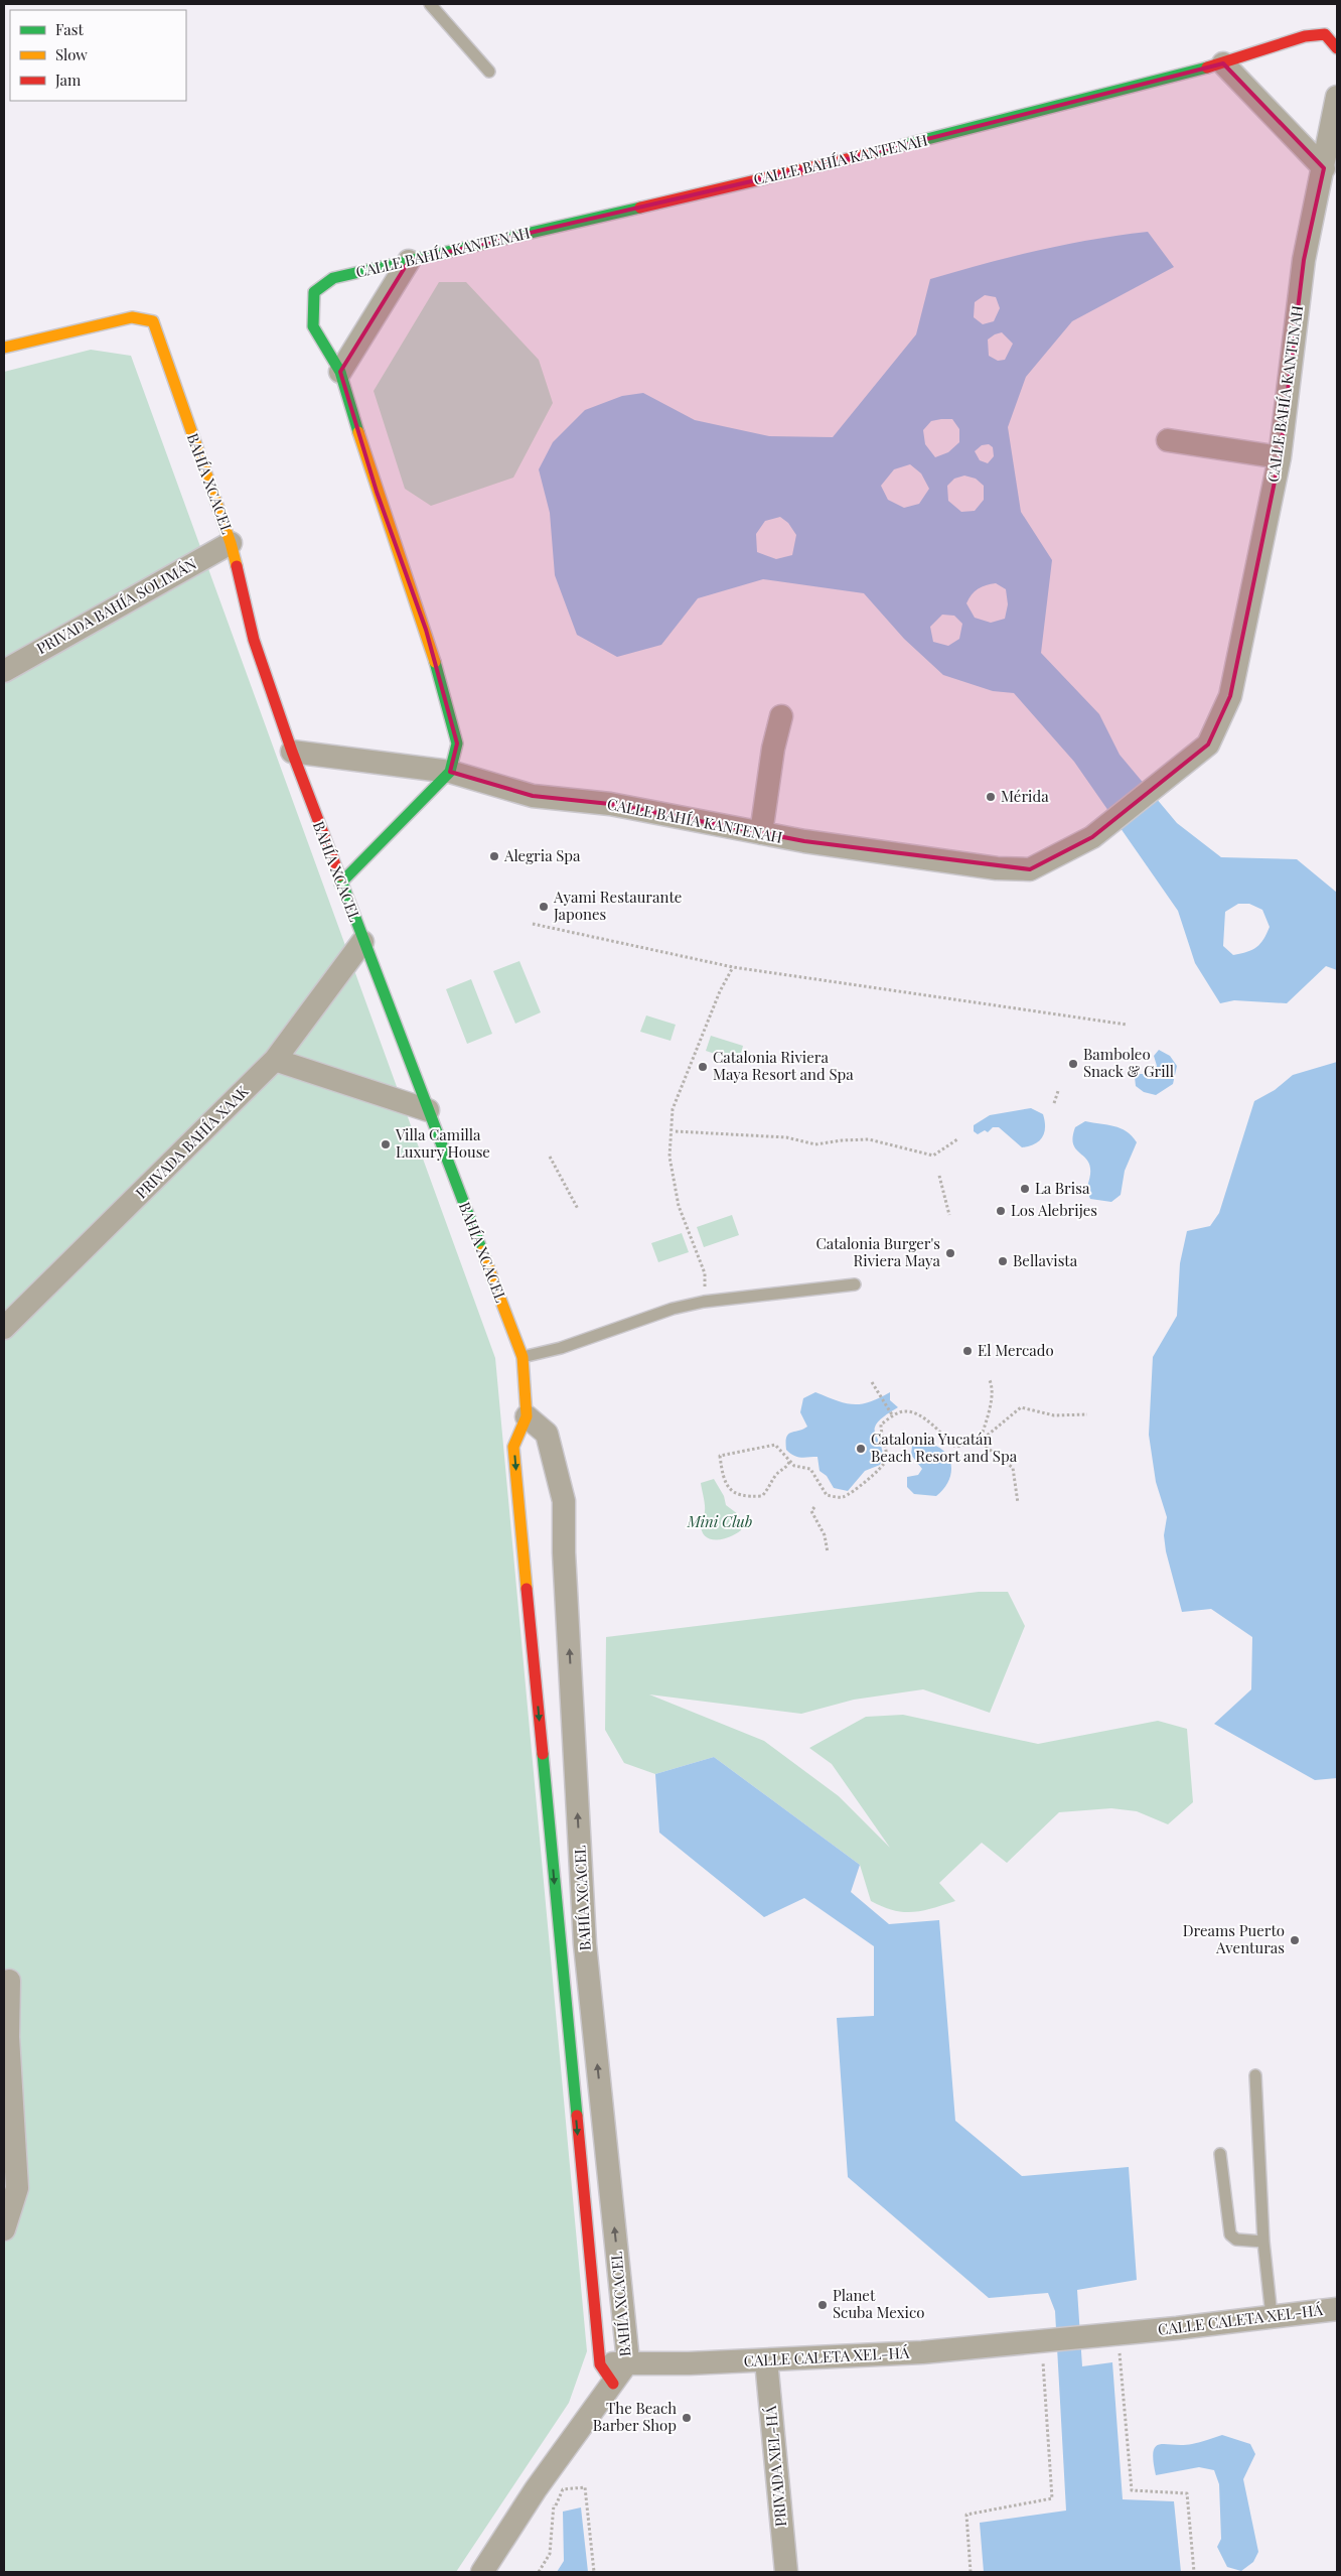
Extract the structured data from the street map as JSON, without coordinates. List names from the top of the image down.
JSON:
{
  "streets": {
    "street": [
      "CALLE BAHÍA KANTENAH",
      "BAHÍA XCACEL",
      "PRIVADA BAHÍA SOLIMÁN",
      "PRIVADA BAHÍA XAAK",
      "CALLE CALETA XEL-HÁ",
      "PRIVADA XEL-HÁ"
    ]
  },
  "crossings": [
    ["CALLE BAHÍA KANTENAH", "BAHÍA XCACEL"],
    ["BAHÍA XCACEL", "PRIVADA BAHÍA SOLIMÁN"],
    ["BAHÍA XCACEL", "PRIVADA BAHÍA XAAK"],
    ["BAHÍA XCACEL", "CALLE CALETA XEL-HÁ"],
    ["CALLE CALETA XEL-HÁ", "PRIVADA XEL-HÁ"]
  ],
  "parks": ["Mini Club"],
  "places": [
    "Mérida",
    "Alegria Spa",
    "Ayami Restaurante Japones",
    "Bamboleo Snack & Grill",
    "Catalonia Riviera Maya Resort and Spa",
    "Villa Camilla Luxury House",
    "La Brisa",
    "Los Alebrijes",
    "Catalonia Burger's Riviera Maya",
    "Bellavista",
    "El Mercado",
    "Catalonia Yucatán Beach Resort and Spa",
    "Dreams Puerto Aventuras",
    "Planet Scuba Mexico",
    "The Beach Barber Shop"
  ],
  "legend": ["Fast", "Slow", "Jam"]
}
